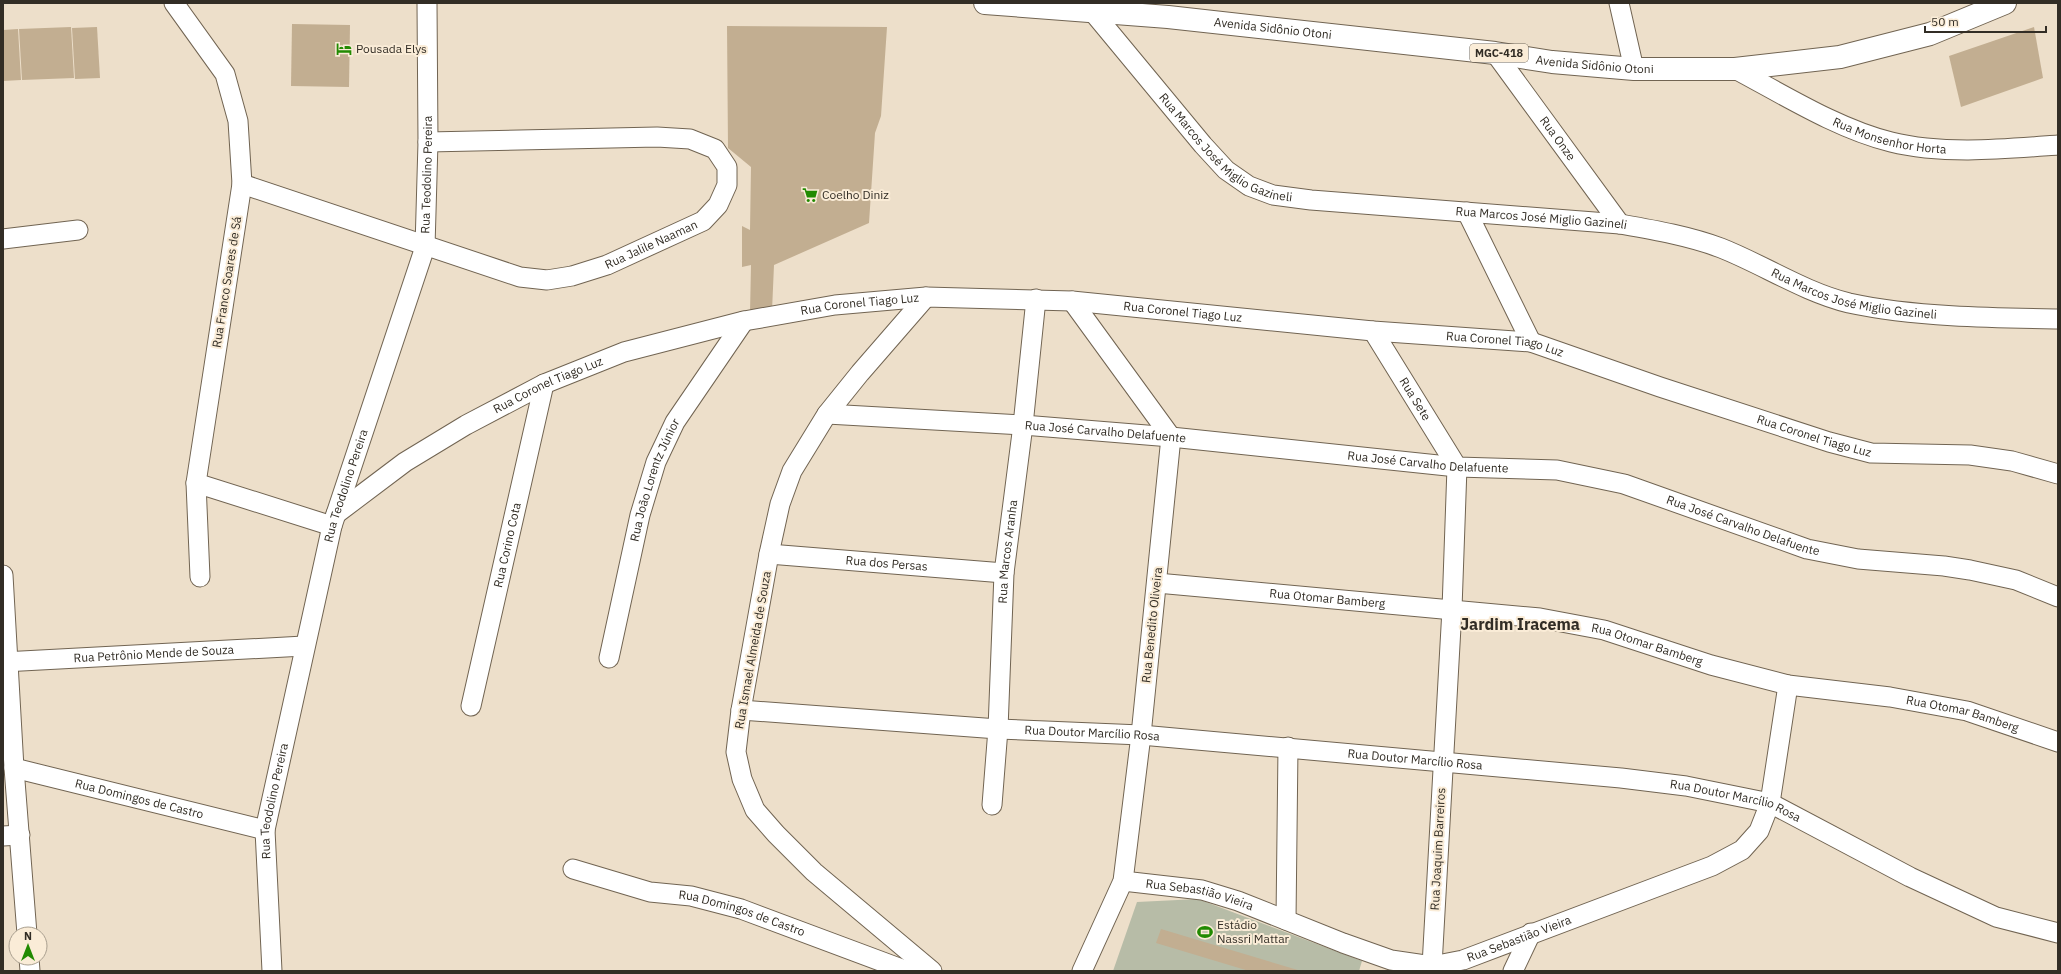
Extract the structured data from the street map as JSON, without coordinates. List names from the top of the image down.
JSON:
{
  "streets": {
    "main road": ["Avenida Sidônio Otoni", "MGC-418"],
    "street": [
      "Rua Monsenhor Horta",
      "Rua Onze",
      "Rua Marcos José Miglio Gazineli",
      "Rua Teodolino Pereira",
      "Rua Jalile Naaman",
      "Rua Franco Soares de Sá",
      "Rua Coronel Tiago Luz",
      "Rua Sete",
      "Rua José Carvalho Delafuente",
      "Rua João Lorentz Júnior",
      "Rua Corino Cota",
      "Rua Marcos Aranha",
      "Rua dos Persas",
      "Rua Otomar Bamberg",
      "Rua Benedito Oliveira",
      "Rua Ismael Almeida de Souza",
      "Rua Petrônio Mende de Souza",
      "Rua Doutor Marcílio Rosa",
      "Rua Domingos de Castro",
      "Rua Joaquim Barreiros",
      "Rua Sebastião Vieira"
    ]
  },
  "crossings": [
    ["Avenida Sidônio Otoni", "Rua Monsenhor Horta"],
    ["Avenida Sidônio Otoni", "Rua Onze"],
    ["Avenida Sidônio Otoni", "Rua Marcos José Miglio Gazineli"],
    ["Rua Onze", "Rua Marcos José Miglio Gazineli"],
    ["Rua Teodolino Pereira", "Rua Jalile Naaman"],
    ["Rua Teodolino Pereira", "Rua Coronel Tiago Luz"],
    ["Rua Teodolino Pereira", "Rua Petrônio Mende de Souza"],
    ["Rua Teodolino Pereira", "Rua Domingos de Castro"],
    ["Rua Jalile Naaman", "Rua Franco Soares de Sá"],
    ["Rua Coronel Tiago Luz", "Rua Sete"],
    ["Rua Coronel Tiago Luz", "Rua João Lorentz Júnior"],
    ["Rua Coronel Tiago Luz", "Rua Corino Cota"],
    ["Rua Coronel Tiago Luz", "Rua Marcos Aranha"],
    ["Rua Coronel Tiago Luz", "Rua Ismael Almeida de Souza"],
    ["Rua Sete", "Rua José Carvalho Delafuente"],
    ["Rua Sete", "Rua Joaquim Barreiros"],
    ["Rua José Carvalho Delafuente", "Rua Marcos Aranha"],
    ["Rua José Carvalho Delafuente", "Rua Benedito Oliveira"],
    ["Rua José Carvalho Delafuente", "Rua Ismael Almeida de Souza"],
    ["Rua José Carvalho Delafuente", "Rua Joaquim Barreiros"],
    ["Rua Marcos Aranha", "Rua dos Persas"],
    ["Rua Marcos Aranha", "Rua Doutor Marcílio Rosa"],
    ["Rua dos Persas", "Rua Ismael Almeida de Souza"],
    ["Rua Otomar Bamberg", "Rua Benedito Oliveira"],
    ["Rua Otomar Bamberg", "Rua Joaquim Barreiros"],
    ["Rua Otomar Bamberg", "Rua Sebastião Vieira"],
    ["Rua Benedito Oliveira", "Rua Doutor Marcílio Rosa"],
    ["Rua Benedito Oliveira", "Rua Sebastião Vieira"],
    ["Rua Ismael Almeida de Souza", "Rua Doutor Marcílio Rosa"],
    ["Rua Doutor Marcílio Rosa", "Rua Joaquim Barreiros"],
    ["Rua Doutor Marcílio Rosa", "Rua Sebastião Vieira"],
    ["Rua Joaquim Barreiros", "Rua Sebastião Vieira"]
  ],
  "districts": ["Jardim Iracema"],
  "places": {
    "hotel": ["Pousada Elys"],
    "supermarket": ["Coelho Diniz"],
    "sports": ["Estádio Nassri Mattar"]
  },
  "scale_bar": "50 m",
  "north": "top"
}
